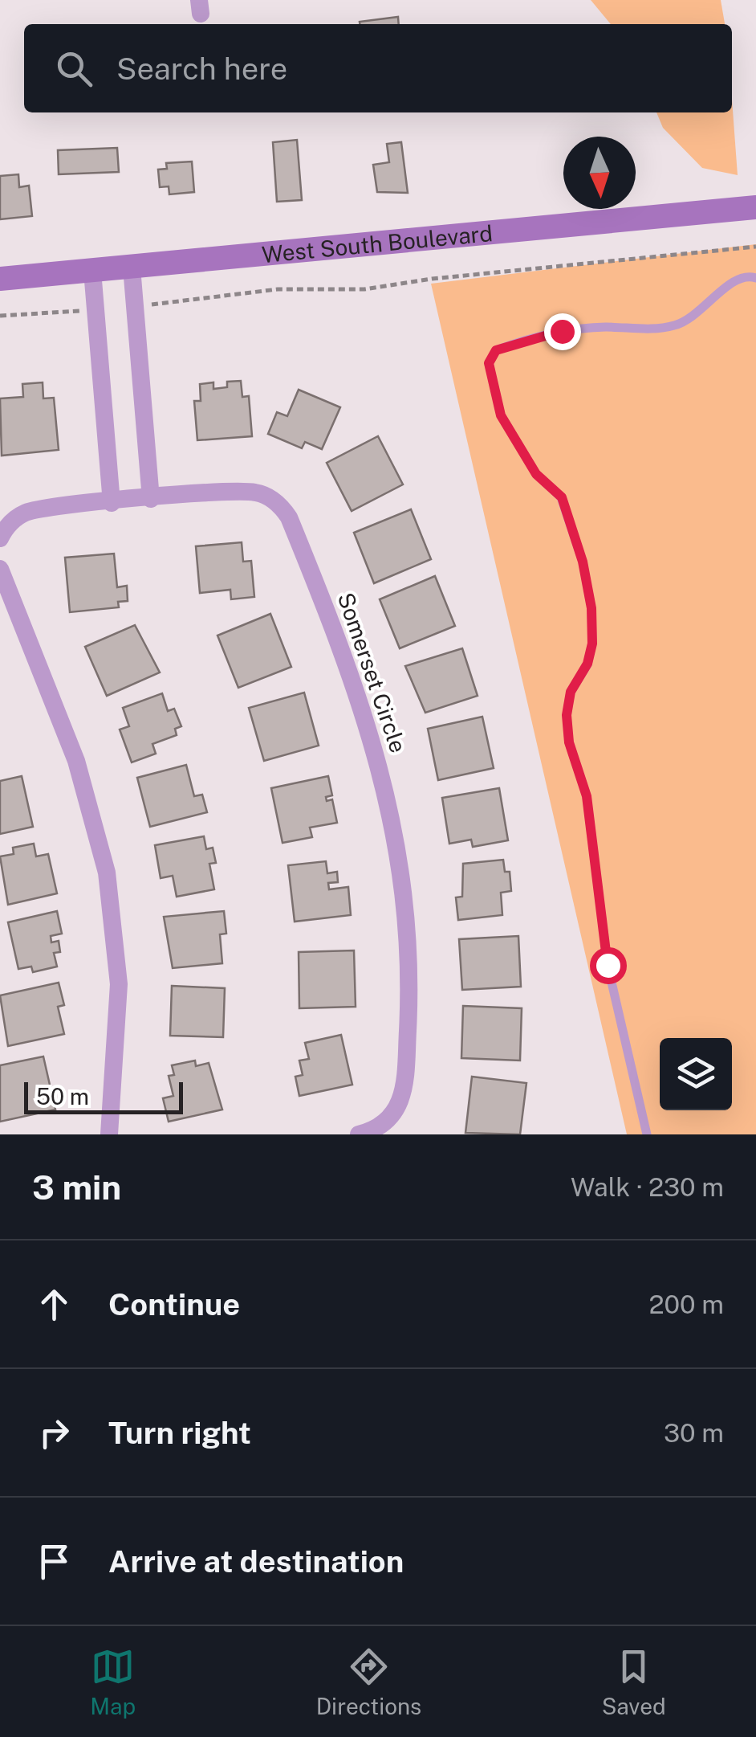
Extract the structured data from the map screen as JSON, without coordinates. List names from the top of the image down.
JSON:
{
  "streets": {
    "main road": ["West South Boulevard"],
    "street": ["Somerset Circle"]
  },
  "scale_bar": "50 m",
  "north": "bottom",
  "page": {
    "search": "Search here",
    "scale": "50 m",
    "heading": ["3 min", "Walk · 230 m"],
    "list": [
      ["Continue", "200 m"],
      ["Turn right", "30 m"],
      "Arrive at destination"
    ],
    "nav": ["Map", "Directions", "Saved"]
  }
}
